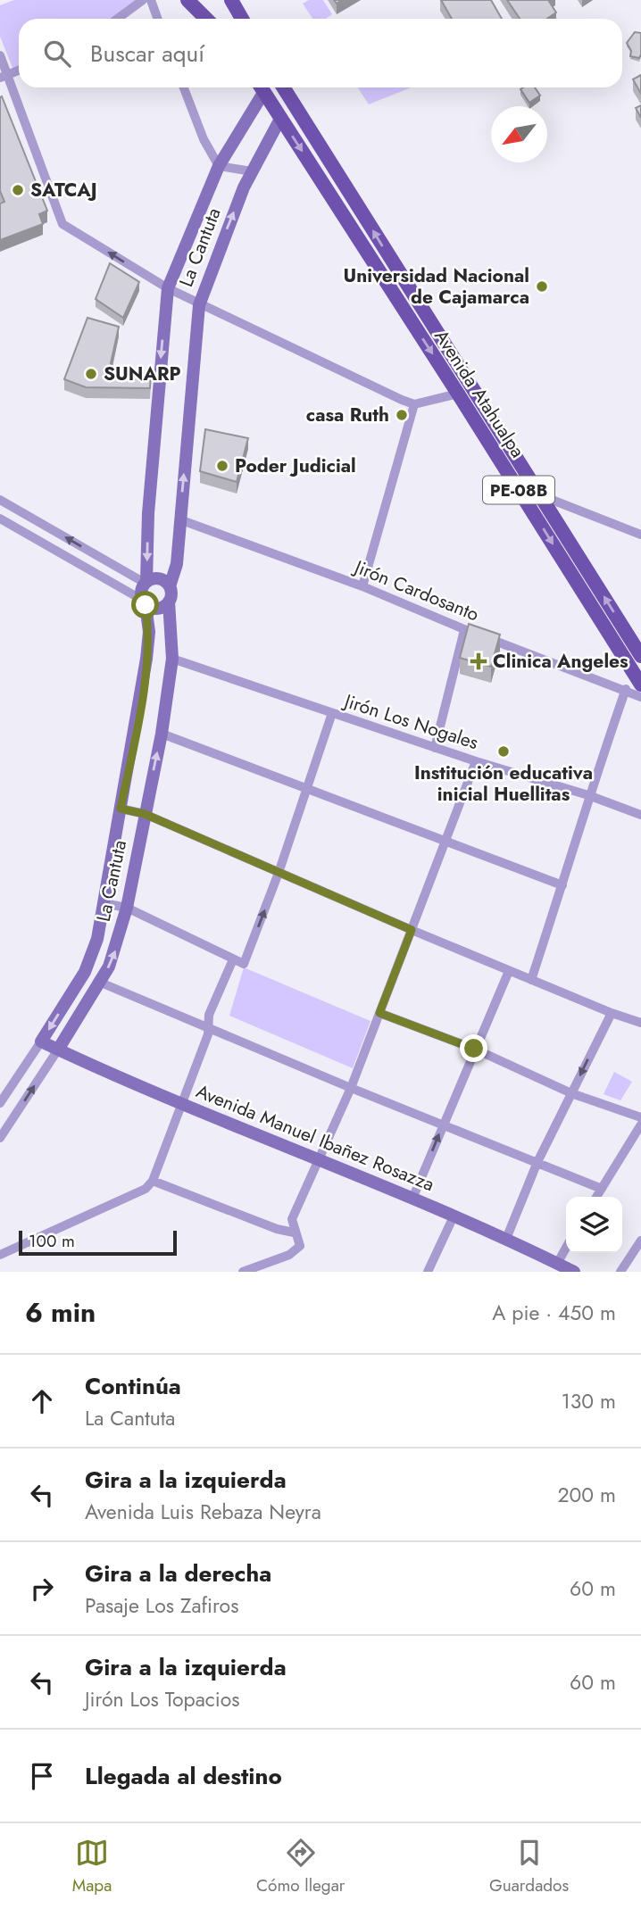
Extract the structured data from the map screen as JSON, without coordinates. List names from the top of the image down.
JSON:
{
  "streets": {
    "main road": ["Avenida Atahualpa", "PE-08B"],
    "street": [
      "La Cantuta",
      "Jirón Cardosanto",
      "Jirón Los Nogales",
      "Avenida Manuel Ibañez Rosazza"
    ]
  },
  "crossings": [
    ["La Cantuta", "Avenida Atahualpa"],
    ["La Cantuta", "Jirón Cardosanto"],
    ["La Cantuta", "Jirón Los Nogales"],
    ["La Cantuta", "Avenida Manuel Ibañez Rosazza"]
  ],
  "places": {
    "other": [
      "SATCAJ",
      "Universidad Nacional de Cajamarca",
      "SUNARP",
      "casa Ruth",
      "Poder Judicial",
      "Institución educativa inicial Huellitas"
    ],
    "health": ["Clinica Angeles"]
  },
  "scale_bar": "100 m",
  "north": "bottom left",
  "page": {
    "search": "Buscar aquí",
    "scale": "100 m",
    "heading": ["6 min", "A pie · 450 m"],
    "list": [
      ["Continúa", "La Cantuta", "130 m"],
      ["Gira a la izquierda", "Avenida Luis Rebaza Neyra", "200 m"],
      ["Gira a la derecha", "Pasaje Los Zafiros", "60 m"],
      ["Gira a la izquierda", "Jirón Los Topacios", "60 m"],
      "Llegada al destino"
    ],
    "nav": ["Mapa", "Cómo llegar", "Guardados"]
  }
}
